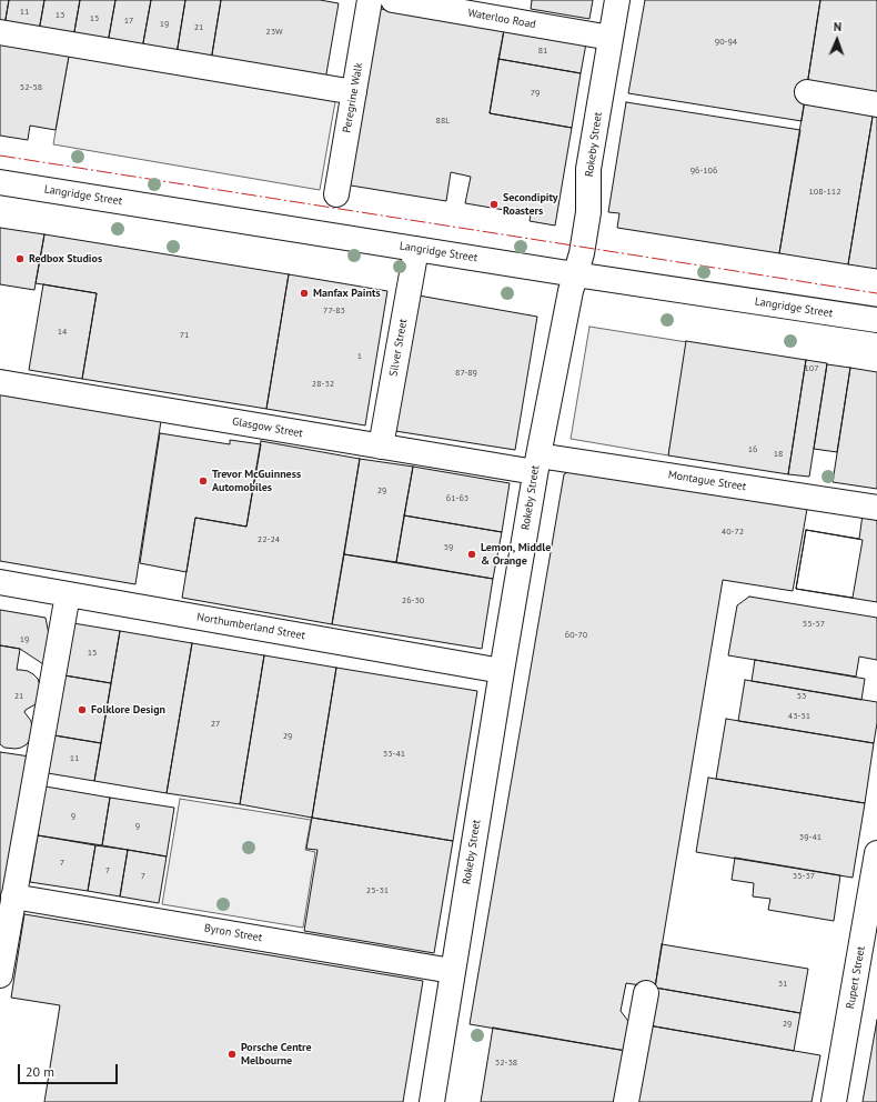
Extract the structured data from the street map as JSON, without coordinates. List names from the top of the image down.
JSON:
{
  "streets": {
    "street": [
      "Waterloo Road",
      "Peregrine Walk",
      "Rokeby Street",
      "Langridge Street",
      "Silver Street",
      "Glasgow Street",
      "Montague Street",
      "Northumberland Street",
      "Byron Street",
      "Rupert Street"
    ]
  },
  "crossings": [
    ["Waterloo Road", "Rokeby Street"],
    ["Rokeby Street", "Langridge Street"],
    ["Rokeby Street", "Glasgow Street"],
    ["Rokeby Street", "Montague Street"],
    ["Rokeby Street", "Northumberland Street"],
    ["Rokeby Street", "Byron Street"],
    ["Langridge Street", "Silver Street"],
    ["Silver Street", "Glasgow Street"],
    ["Glasgow Street", "Montague Street"]
  ],
  "places": [
    "Secondipity Roasters",
    "Redbox Studios",
    "Manfax Paints",
    "Trevor McGuinness Automobiles",
    "Lemon, Middle & Orange",
    "Folklore Design",
    "Porsche Centre Melbourne"
  ],
  "house_numbers": [
    "11",
    "13",
    "15",
    "17",
    "19",
    "21",
    "23W",
    "90-94",
    "81",
    "52-58",
    "79",
    "88L",
    "96-106",
    "108-112",
    "77-83",
    "14",
    "71",
    "1",
    "107",
    "87-89",
    "28-32",
    "16",
    "18",
    "29",
    "61-63",
    "40-72",
    "22-24",
    "59",
    "26-30",
    "55-57",
    "60-70",
    "19",
    "15",
    "21",
    "53",
    "43-51",
    "27",
    "29",
    "33-41",
    "11",
    "9",
    "9",
    "39-41",
    "7",
    "7",
    "7",
    "35-37",
    "25-31",
    "31",
    "29",
    "32-38"
  ],
  "scale_bar": "20 m",
  "north": "top"
}
